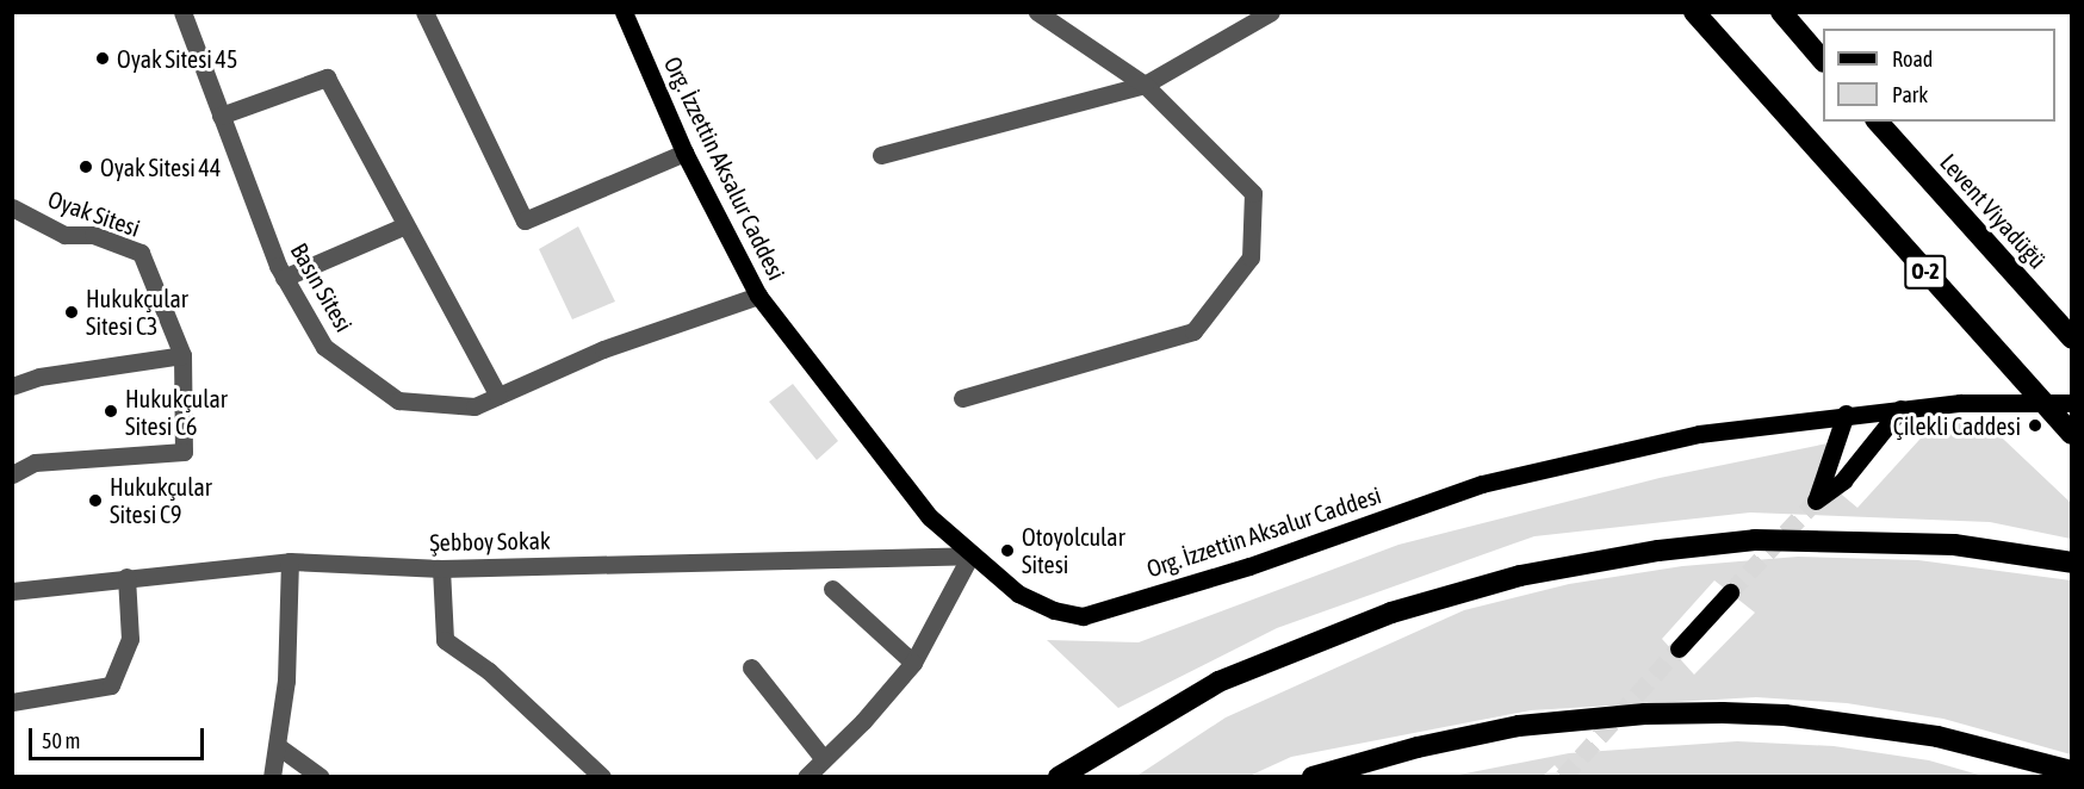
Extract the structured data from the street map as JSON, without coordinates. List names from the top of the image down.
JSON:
{
  "streets": {
    "highway": ["Levent Viyadüğü", "O-2"],
    "main road": ["Org. İzzettin Aksalur Caddesi"],
    "street": ["Oyak Sitesi", "Basın Sitesi", "Şebboy Sokak"]
  },
  "crossings": [
    ["Org. İzzettin Aksalur Caddesi", "Basın Sitesi"],
    ["Org. İzzettin Aksalur Caddesi", "Şebboy Sokak"]
  ],
  "places": [
    "Oyak Sitesi 45",
    "Oyak Sitesi 44",
    "Hukukçular Sitesi C3",
    "Hukukçular Sitesi C6",
    "Çilekli Caddesi",
    "Hukukçular Sitesi C9",
    "Otoyolcular Sitesi"
  ],
  "legend": ["Road", "Park"],
  "scale_bar": "50 m"
}
